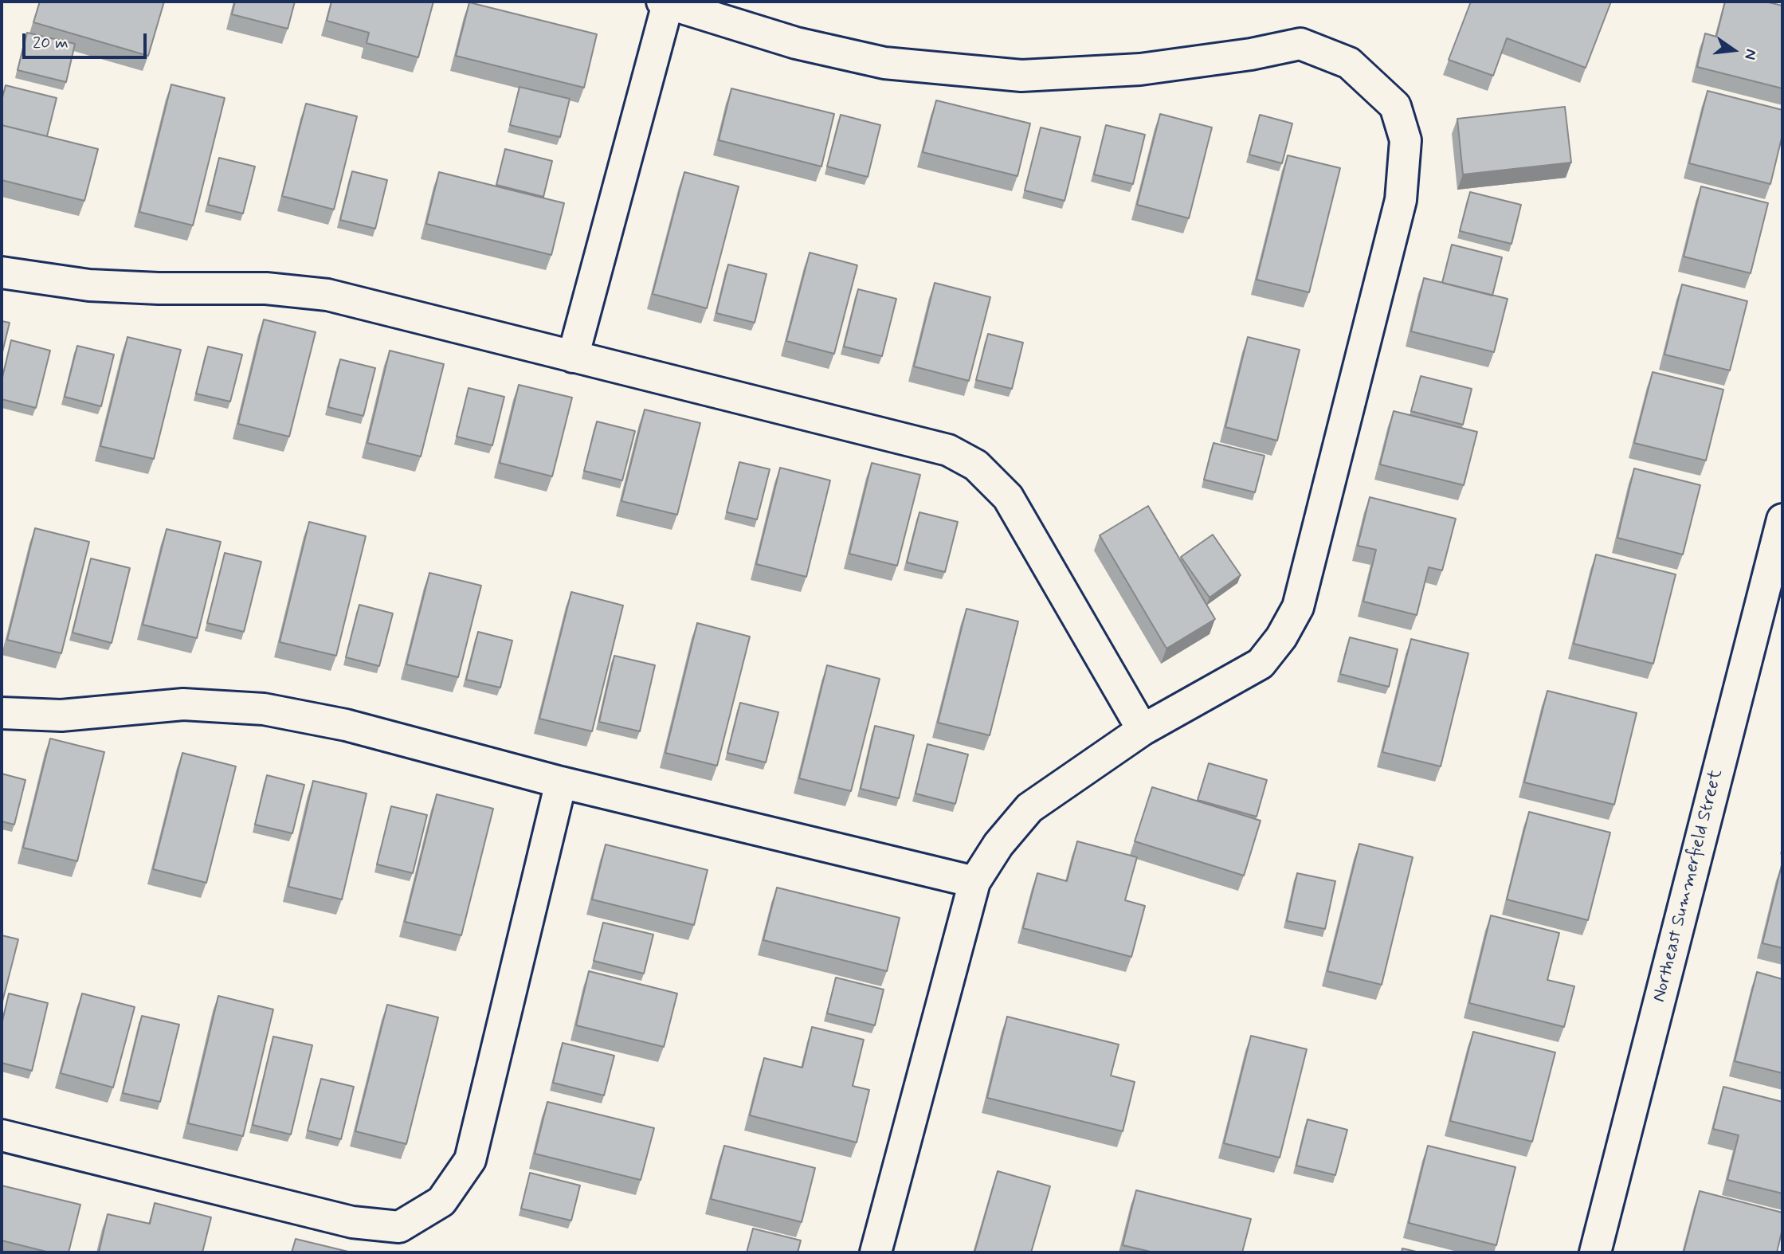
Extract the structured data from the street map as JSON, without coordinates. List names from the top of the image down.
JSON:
{
  "streets": {
    "street": ["Northeast Summerfield Street"]
  },
  "scale_bar": "20 m",
  "north": "right"
}
